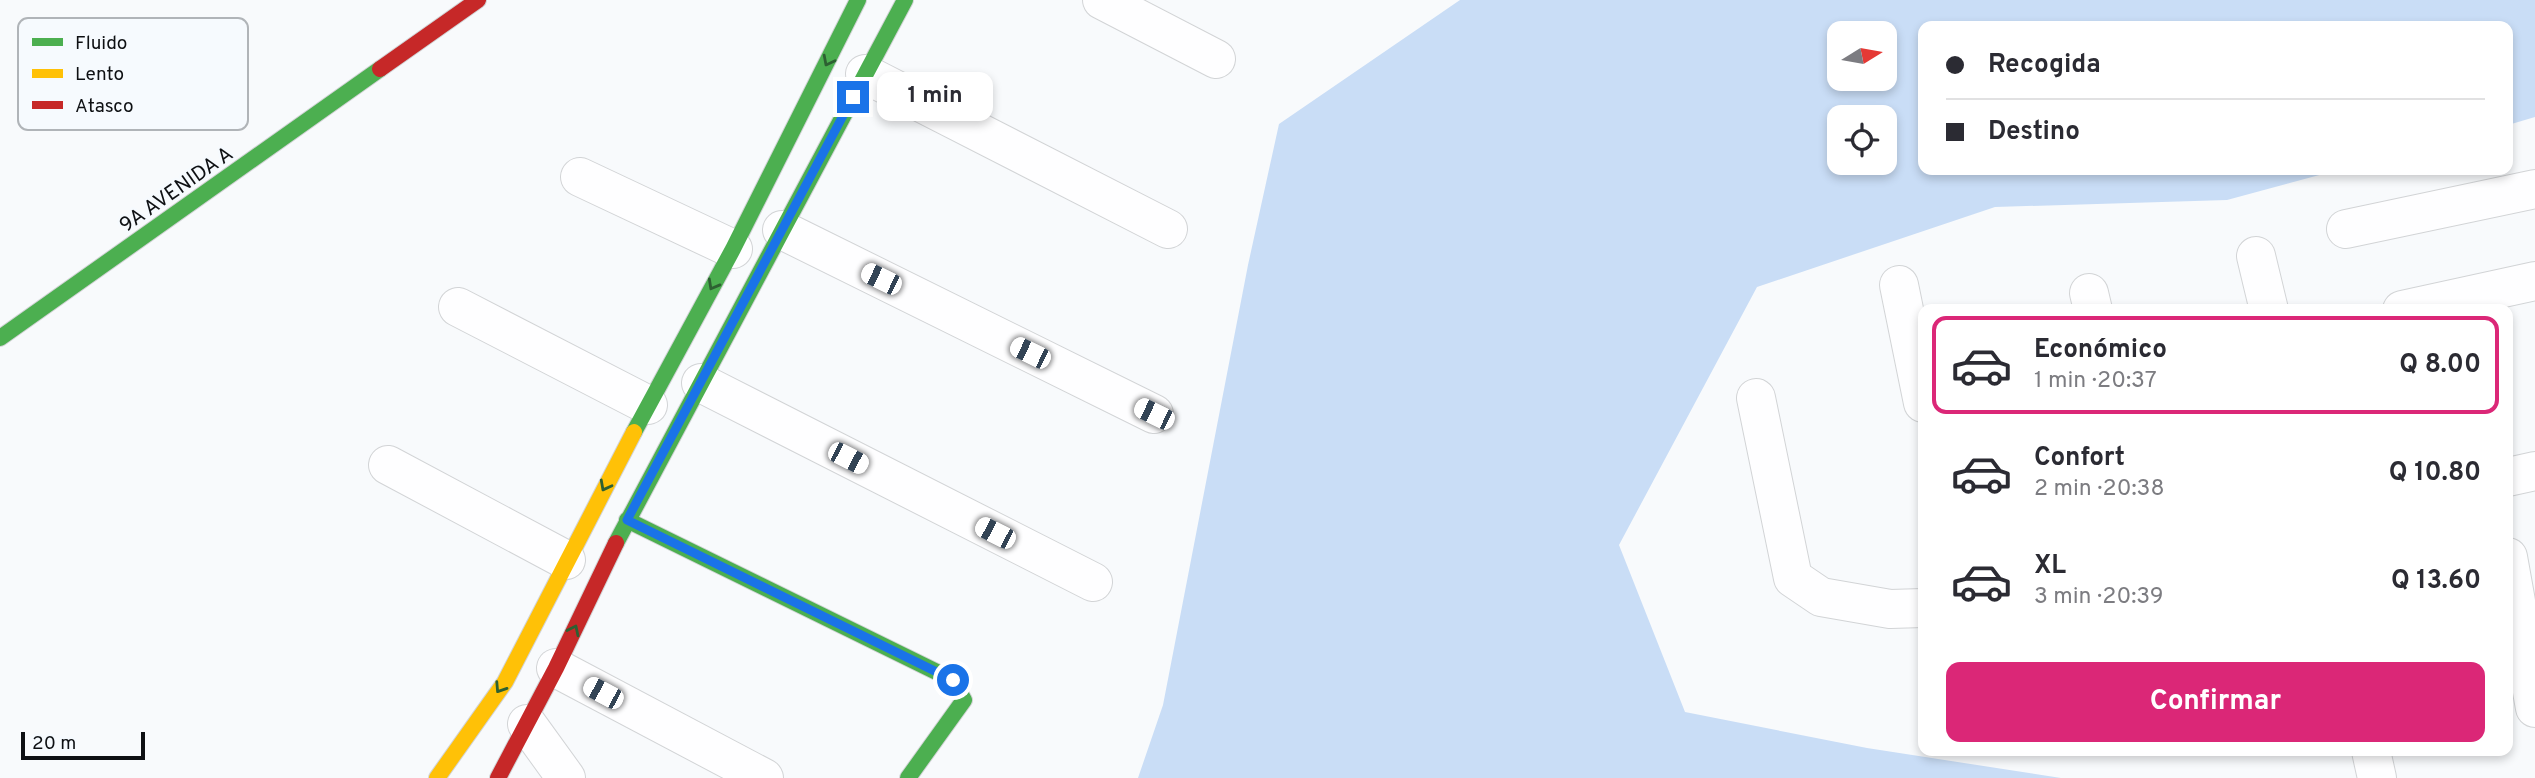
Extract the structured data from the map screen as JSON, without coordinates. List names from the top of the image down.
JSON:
{
  "streets": {
    "main road": ["9A AVENIDA A"]
  },
  "legend": ["Fluido", "Lento", "Atasco"],
  "scale_bar": "20 m",
  "north": "right",
  "page": {
    "banner": ["Recogida", "Destino"],
    "bubble": "1 min",
    "list": [
      {
        "name": "Económico",
        "note": "1 min · 20:37",
        "value": "Q 8.00"
      },
      {
        "name": "Confort",
        "note": "2 min · 20:38",
        "value": "Q 10.80"
      },
      {
        "name": "XL",
        "note": "3 min · 20:39",
        "value": "Q 13.60"
      }
    ],
    "buttons": "Confirmar",
    "scale": "20 m"
  }
}
